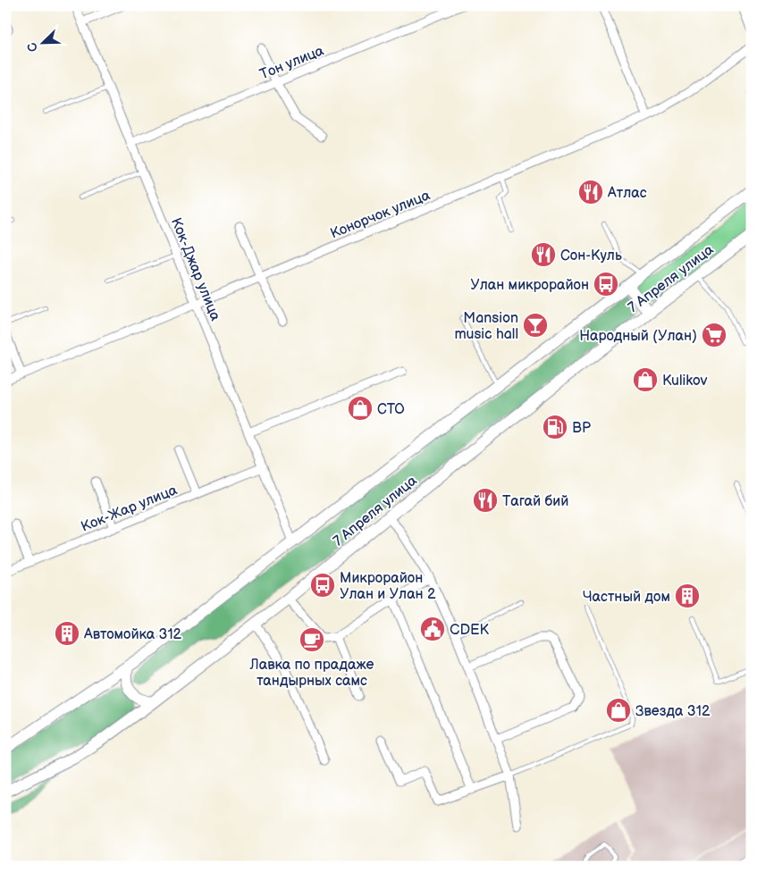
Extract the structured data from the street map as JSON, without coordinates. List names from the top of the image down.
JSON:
{
  "streets": {
    "main road": ["7 Апреля улица"],
    "street": [
      "Тон улица",
      "Конорчок улица",
      "Кок-Джар улица",
      "Кок-Жар улица"
    ]
  },
  "crossings": [
    ["Тон улица", "Кок-Джар улица"],
    ["Конорчок улица", "Кок-Джар улица"],
    ["Кок-Джар улица", "7 Апреля улица"],
    ["Кок-Джар улица", "Кок-Жар улица"]
  ],
  "places": {
    "restaurant": ["Атлас", "Сон-Куль", "Тагай бий"],
    "bus stop": ["Улан микрорайон", "Микрорайон Улан и Улан 2"],
    "bar": ["Mansion music hall"],
    "supermarket": ["Народный (Улан)"],
    "shop": ["Kulikov", "СТО", "Звезда 312"],
    "fuel station": ["BP"],
    "building": ["Частный дом", "Автомойка 312"],
    "public building": ["CDEK"],
    "cafe": ["Лавка по прадаже тандырных самс"]
  },
  "north": "bottom left"
}
